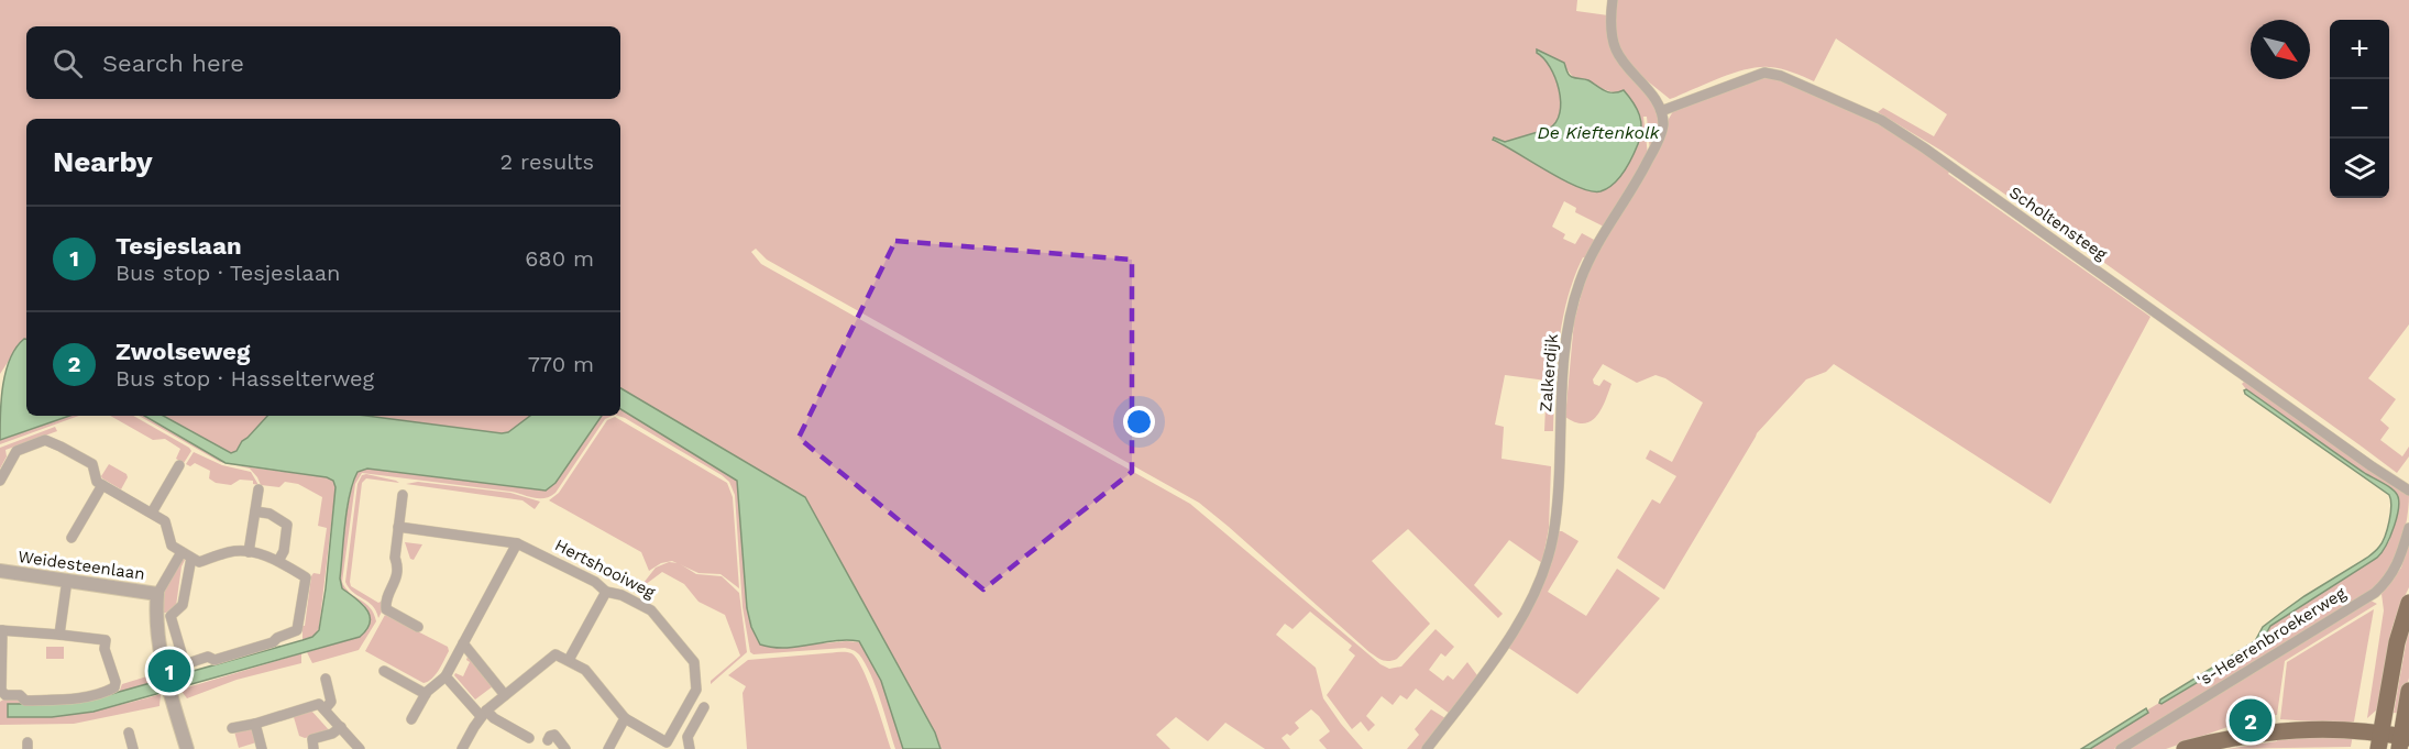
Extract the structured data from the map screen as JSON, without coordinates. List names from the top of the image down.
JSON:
{
  "streets": {
    "street": [
      "Scholtensteeg",
      "Zalkerdijk",
      "Weidesteenlaan",
      "Hertshooiweg",
      "'s-Heerenbroekerweg"
    ]
  },
  "crossings": [
    ["Scholtensteeg", "Zalkerdijk"]
  ],
  "water": ["De Kieftenkolk"],
  "north": "bottom right",
  "page": {
    "map_buttons": ["+", "−"],
    "search": "Search here",
    "heading": ["Nearby", "2 results"],
    "list": [
      {
        "mark": "1",
        "name": "Tesjeslaan",
        "note": "Bus stop · Tesjeslaan",
        "value": "680 m"
      },
      {
        "mark": "2",
        "name": "Zwolseweg",
        "note": "Bus stop · Hasselterweg",
        "value": "770 m"
      }
    ],
    "pins": ["1", "2"]
  }
}
